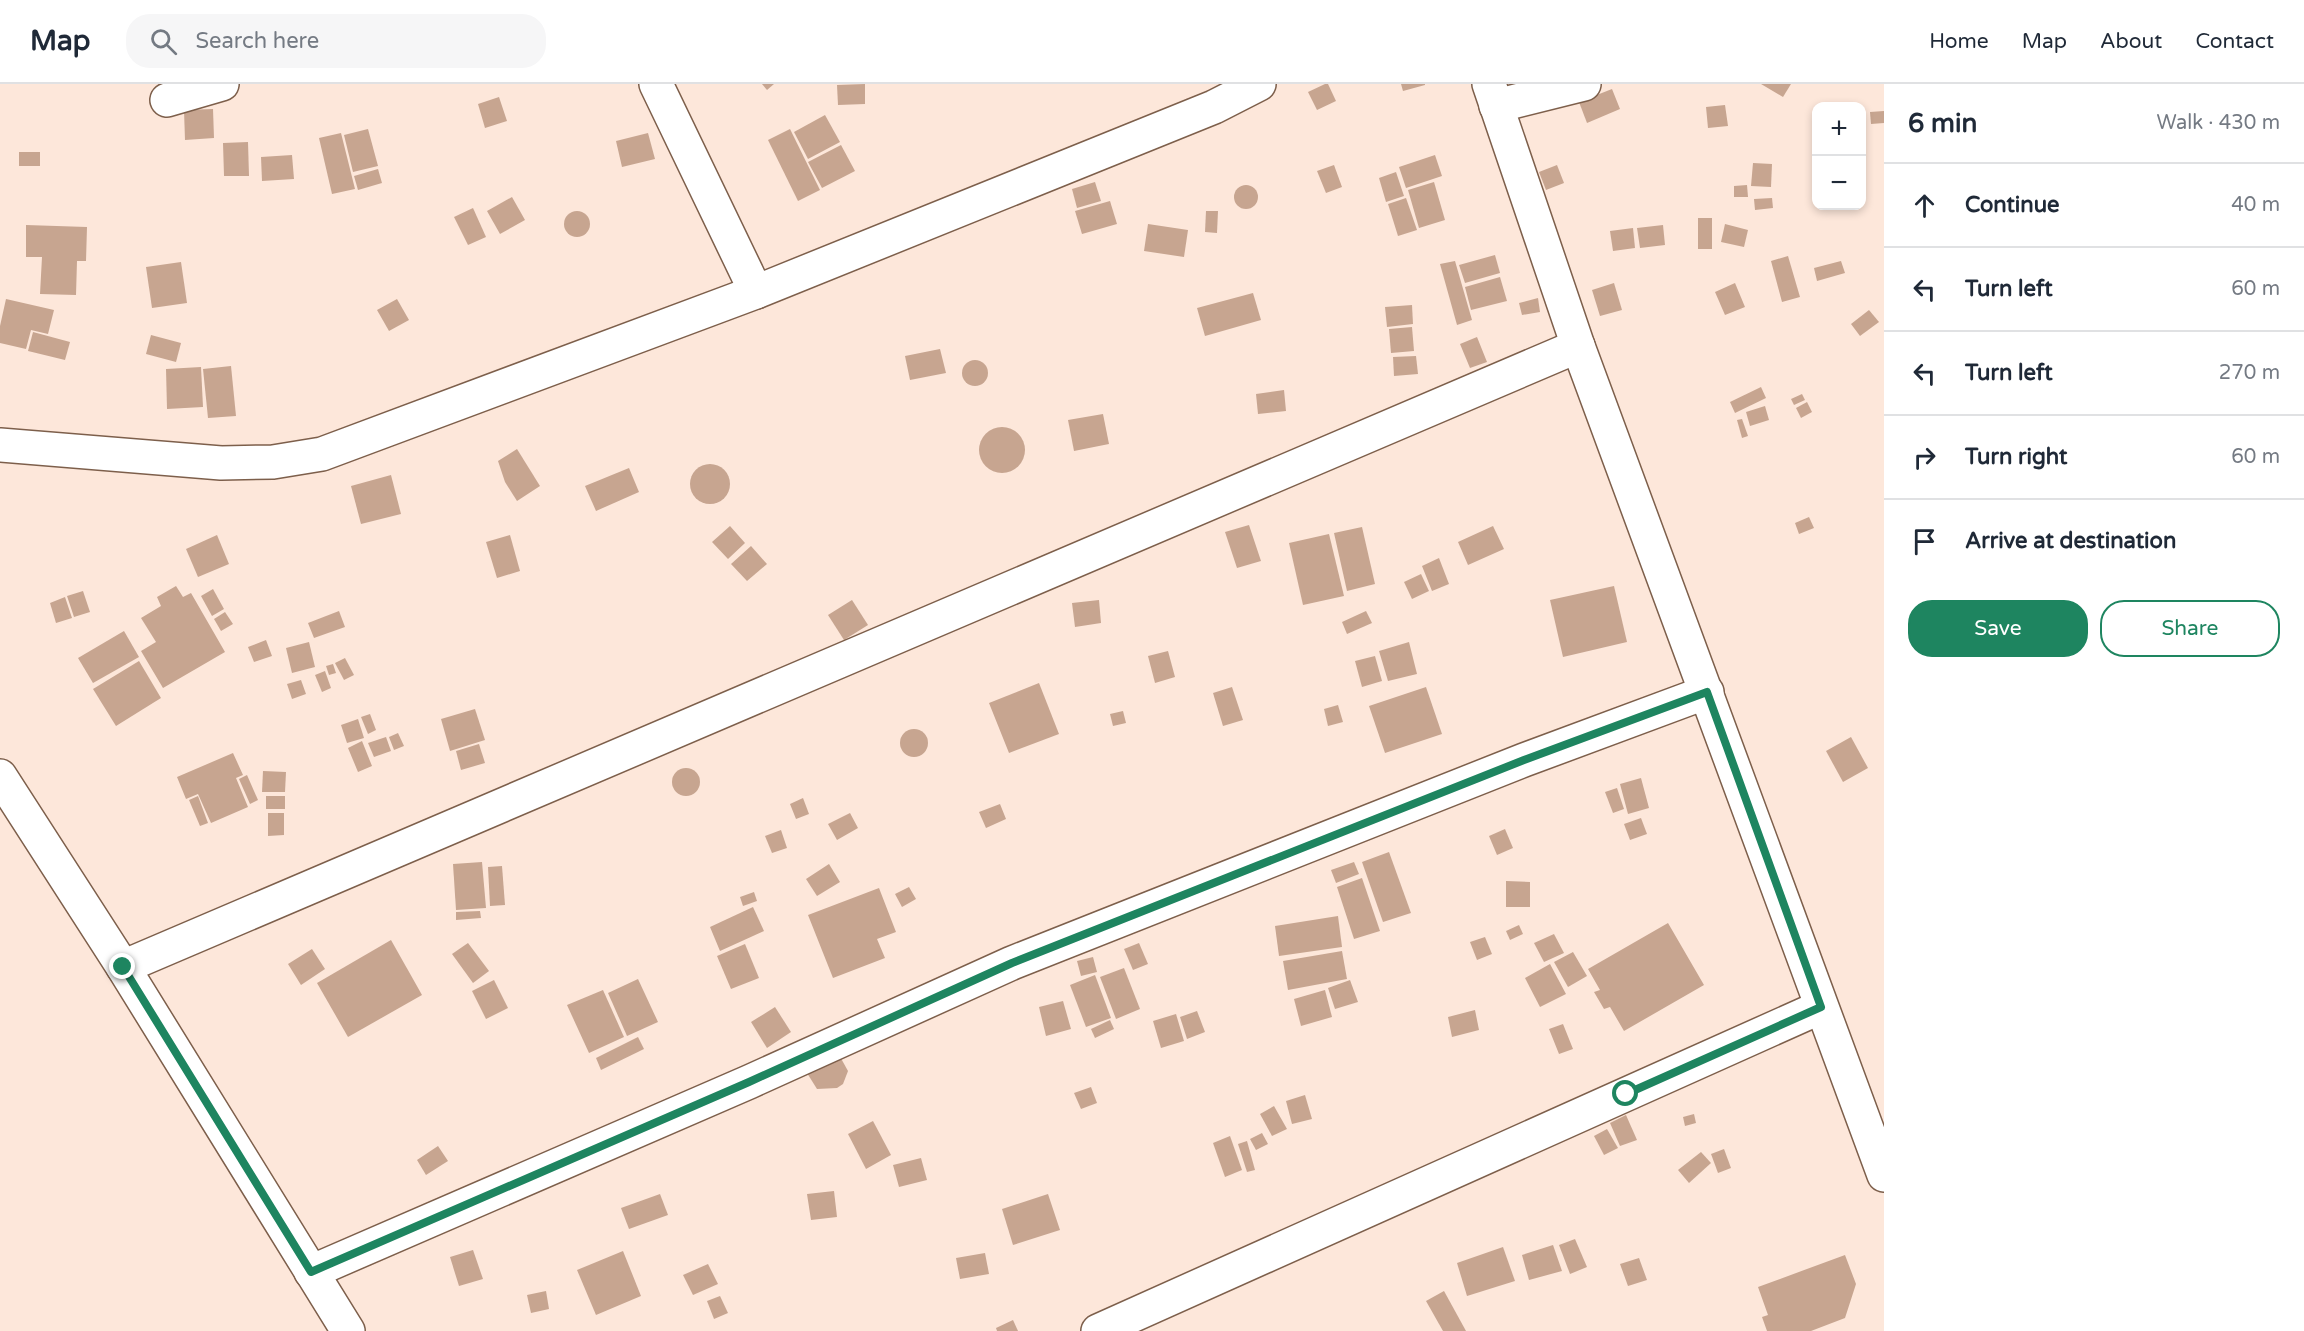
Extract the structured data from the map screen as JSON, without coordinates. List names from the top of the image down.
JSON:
{
  "page": {
    "header": "Map",
    "search": "Search here",
    "nav": [
      "Home",
      "Map",
      "About",
      "Contact"
    ],
    "heading": ["6 min", "Walk · 430 m"],
    "map_buttons": ["+", "−"],
    "list": [
      ["Continue", "40 m"],
      ["Turn left", "60 m"],
      ["Turn left", "270 m"],
      ["Turn right", "60 m"],
      "Arrive at destination"
    ],
    "buttons": ["Save", "Share"]
  }
}
